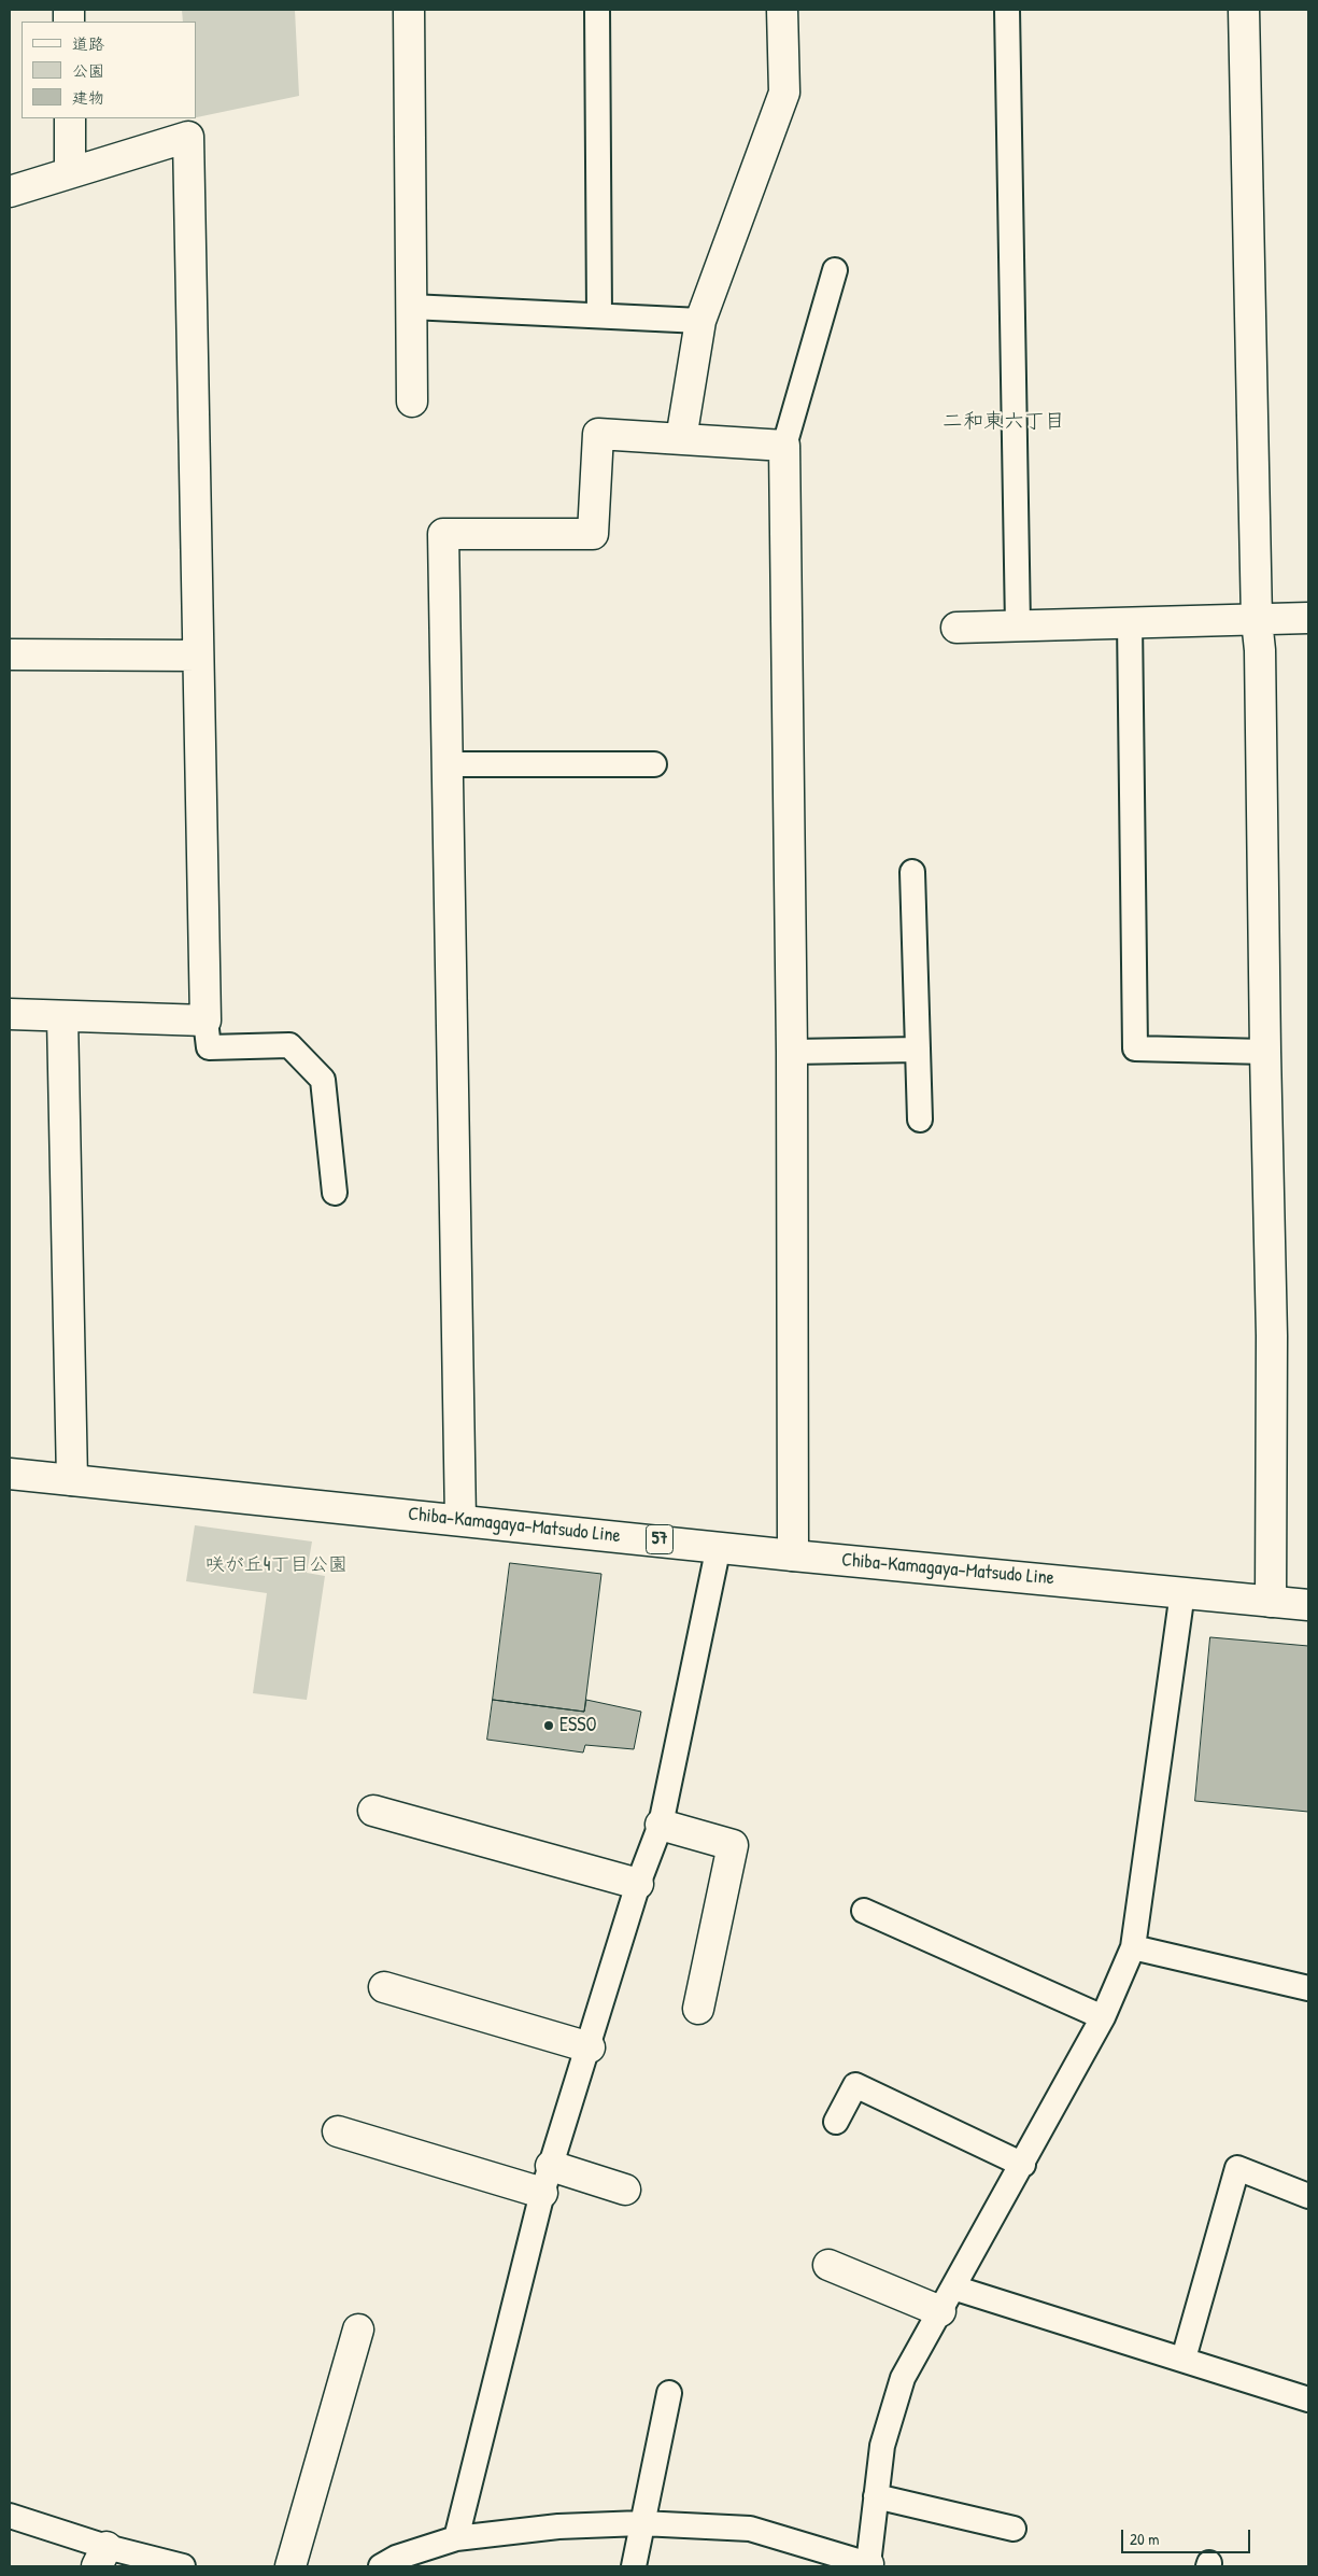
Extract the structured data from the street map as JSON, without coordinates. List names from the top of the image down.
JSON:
{
  "streets": {
    "street": ["Chiba-Kamagaya-Matsudo Line", "57"]
  },
  "districts": ["二和東六丁目"],
  "parks": ["咲が丘4丁目公園"],
  "places": ["ESSO"],
  "legend": ["道路", "公園", "建物"],
  "scale_bar": "20 m"
}
